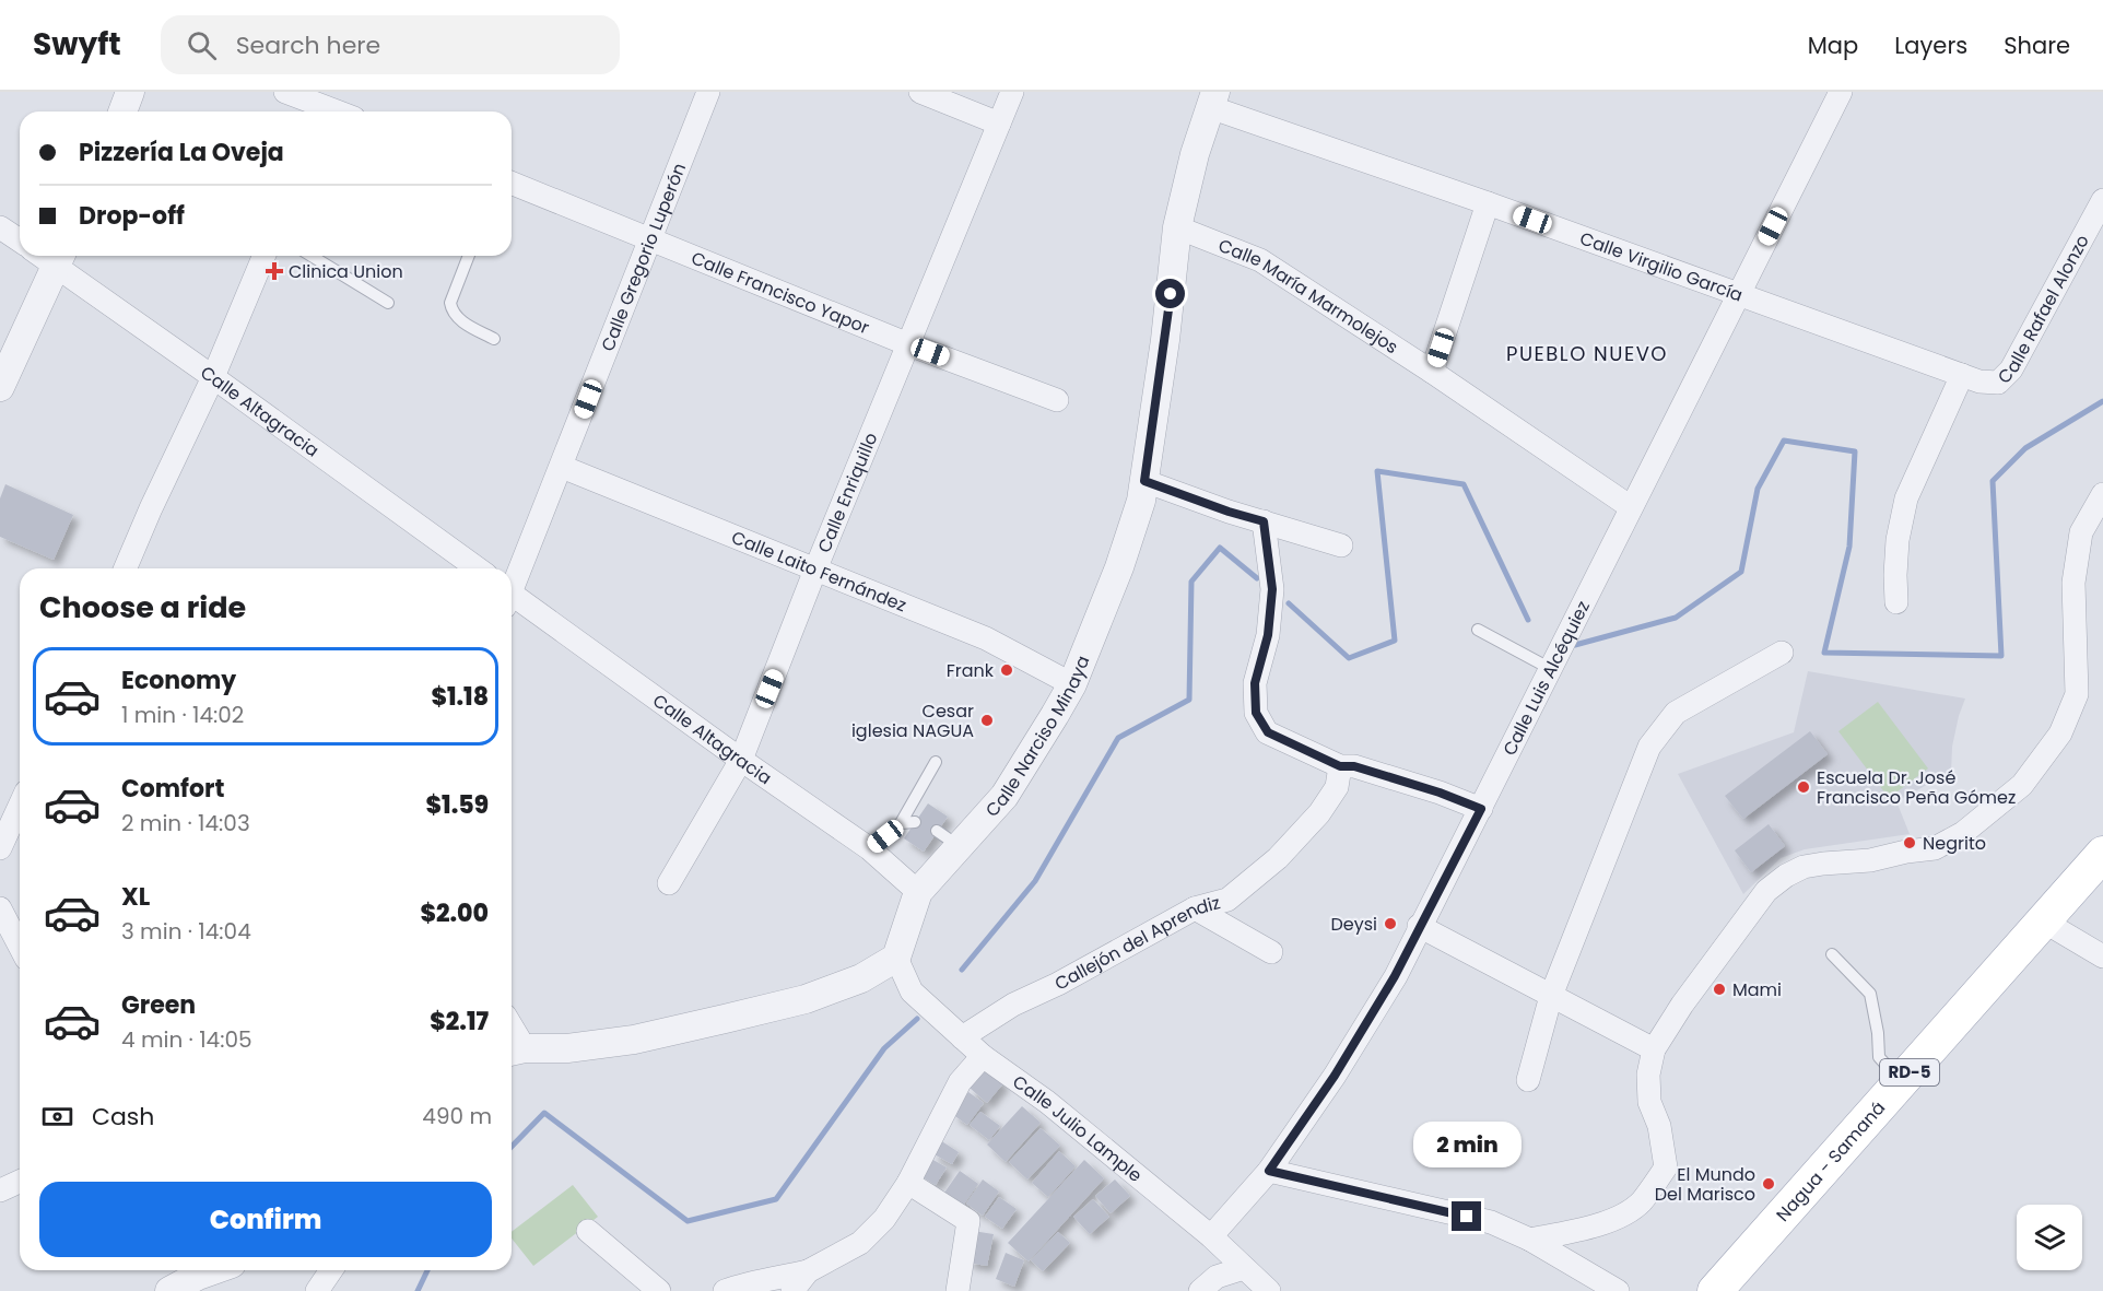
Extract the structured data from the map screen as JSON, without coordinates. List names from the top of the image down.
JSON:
{
  "streets": {
    "main road": ["RD-5", "Nagua - Samaná"],
    "street": [
      "Calle Gregorio Luperón",
      "Calle Virgilio García",
      "Calle Francisco Yapor",
      "Calle María Marmolejos",
      "Calle Rafael Alonzo",
      "Calle Altagracia",
      "Calle Enriquillo",
      "Calle Laito Fernández",
      "Calle Luis Alcéquiez",
      "Calle Narciso Minaya",
      "Callejón del Aprendiz",
      "Calle Julio Lample"
    ]
  },
  "crossings": [
    ["Calle Gregorio Luperón", "Calle Francisco Yapor"],
    ["Calle Gregorio Luperón", "Calle Laito Fernández"],
    ["Calle Virgilio García", "Calle Rafael Alonzo"],
    ["Calle Virgilio García", "Calle Luis Alcéquiez"],
    ["Calle Virgilio García", "Calle Narciso Minaya"],
    ["Calle Francisco Yapor", "Calle Enriquillo"],
    ["Calle María Marmolejos", "Calle Luis Alcéquiez"],
    ["Calle María Marmolejos", "Calle Narciso Minaya"],
    ["Calle Altagracia", "Calle Enriquillo"],
    ["Calle Altagracia", "Calle Narciso Minaya"],
    ["Calle Enriquillo", "Calle Laito Fernández"],
    ["Calle Laito Fernández", "Calle Narciso Minaya"],
    ["Calle Luis Alcéquiez", "Calle Julio Lample"],
    ["Calle Narciso Minaya", "Calle Julio Lample"],
    ["Callejón del Aprendiz", "Calle Julio Lample"]
  ],
  "districts": ["PUEBLO NUEVO"],
  "places": {
    "health": ["Clinica Union"],
    "other": [
      "Frank",
      "Cesar iglesia NAGUA",
      "Escuela Dr. José Francisco Peña Gómez",
      "Negrito",
      "Deysi",
      "Mami",
      "El Mundo Del Marisco"
    ]
  },
  "page": {
    "header": "Swyft",
    "search": "Search here",
    "nav": ["Map", "Layers", "Share"],
    "banner": ["Pizzería La Oveja", "Drop-off"],
    "heading": "Choose a ride",
    "list": [
      {
        "name": "Economy",
        "note": "1 min · 14:02",
        "value": "$1.18"
      },
      {
        "name": "Comfort",
        "note": "2 min · 14:03",
        "value": "$1.59"
      },
      {
        "name": "XL",
        "note": "3 min · 14:04",
        "value": "$2.00"
      },
      {
        "name": "Green",
        "note": "4 min · 14:05",
        "value": "$2.17"
      }
    ],
    "pay": ["Cash", "490 m"],
    "bubble": "2 min",
    "buttons": "Confirm"
  }
}
